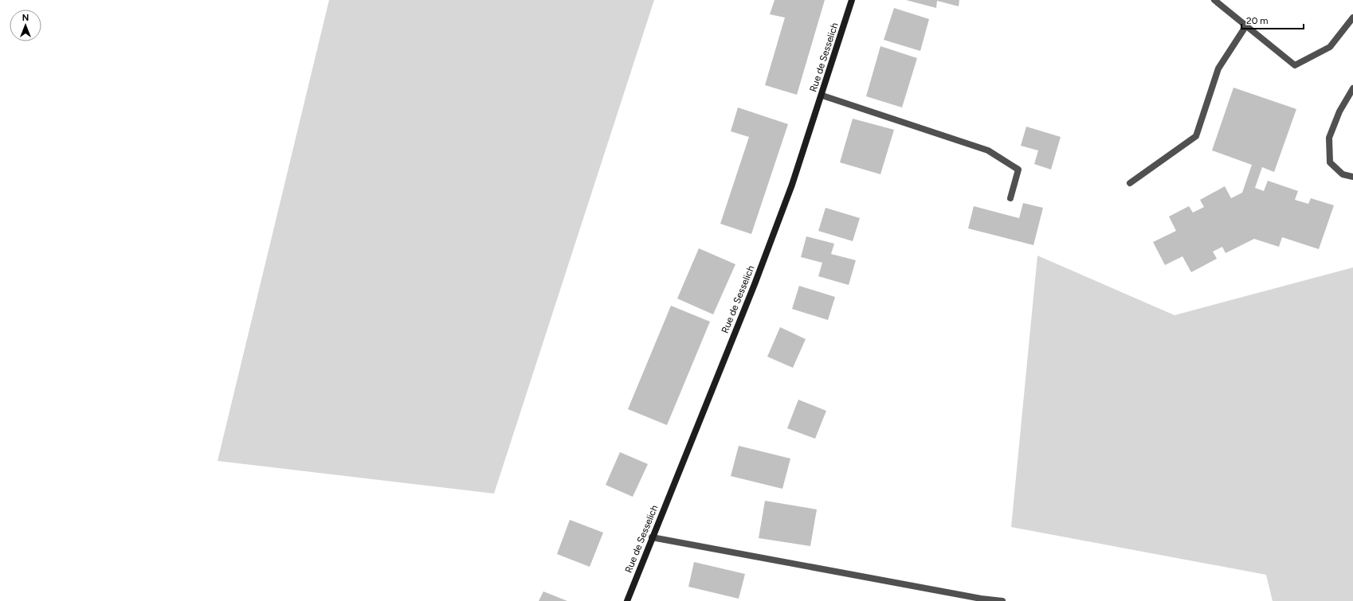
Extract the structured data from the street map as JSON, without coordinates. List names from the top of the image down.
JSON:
{
  "streets": {
    "street": ["Rue de Sesselich"]
  },
  "scale_bar": "20 m",
  "north": "top"
}
